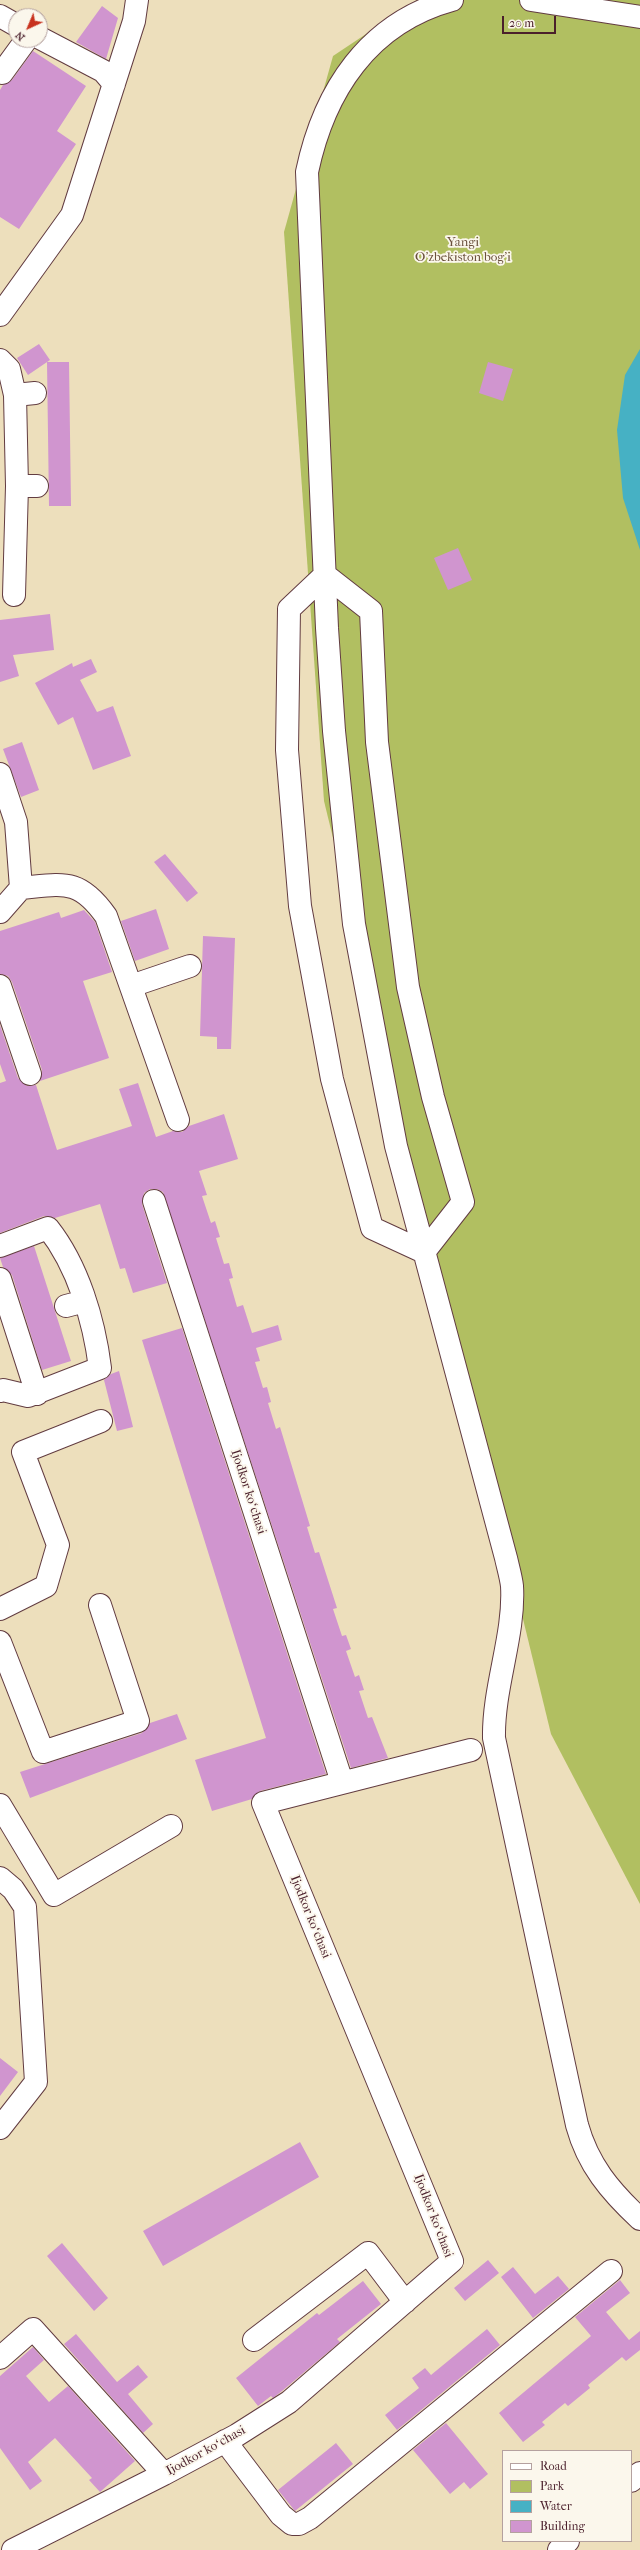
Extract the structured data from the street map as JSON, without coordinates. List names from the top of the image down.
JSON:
{
  "streets": {
    "street": ["Ijodkor koʻchasi"]
  },
  "parks": ["Yangi O'zbekiston bog'i"],
  "legend": [
    "Road",
    "Park",
    "Water",
    "Building"
  ],
  "scale_bar": "20 m",
  "north": "bottom left"
}
